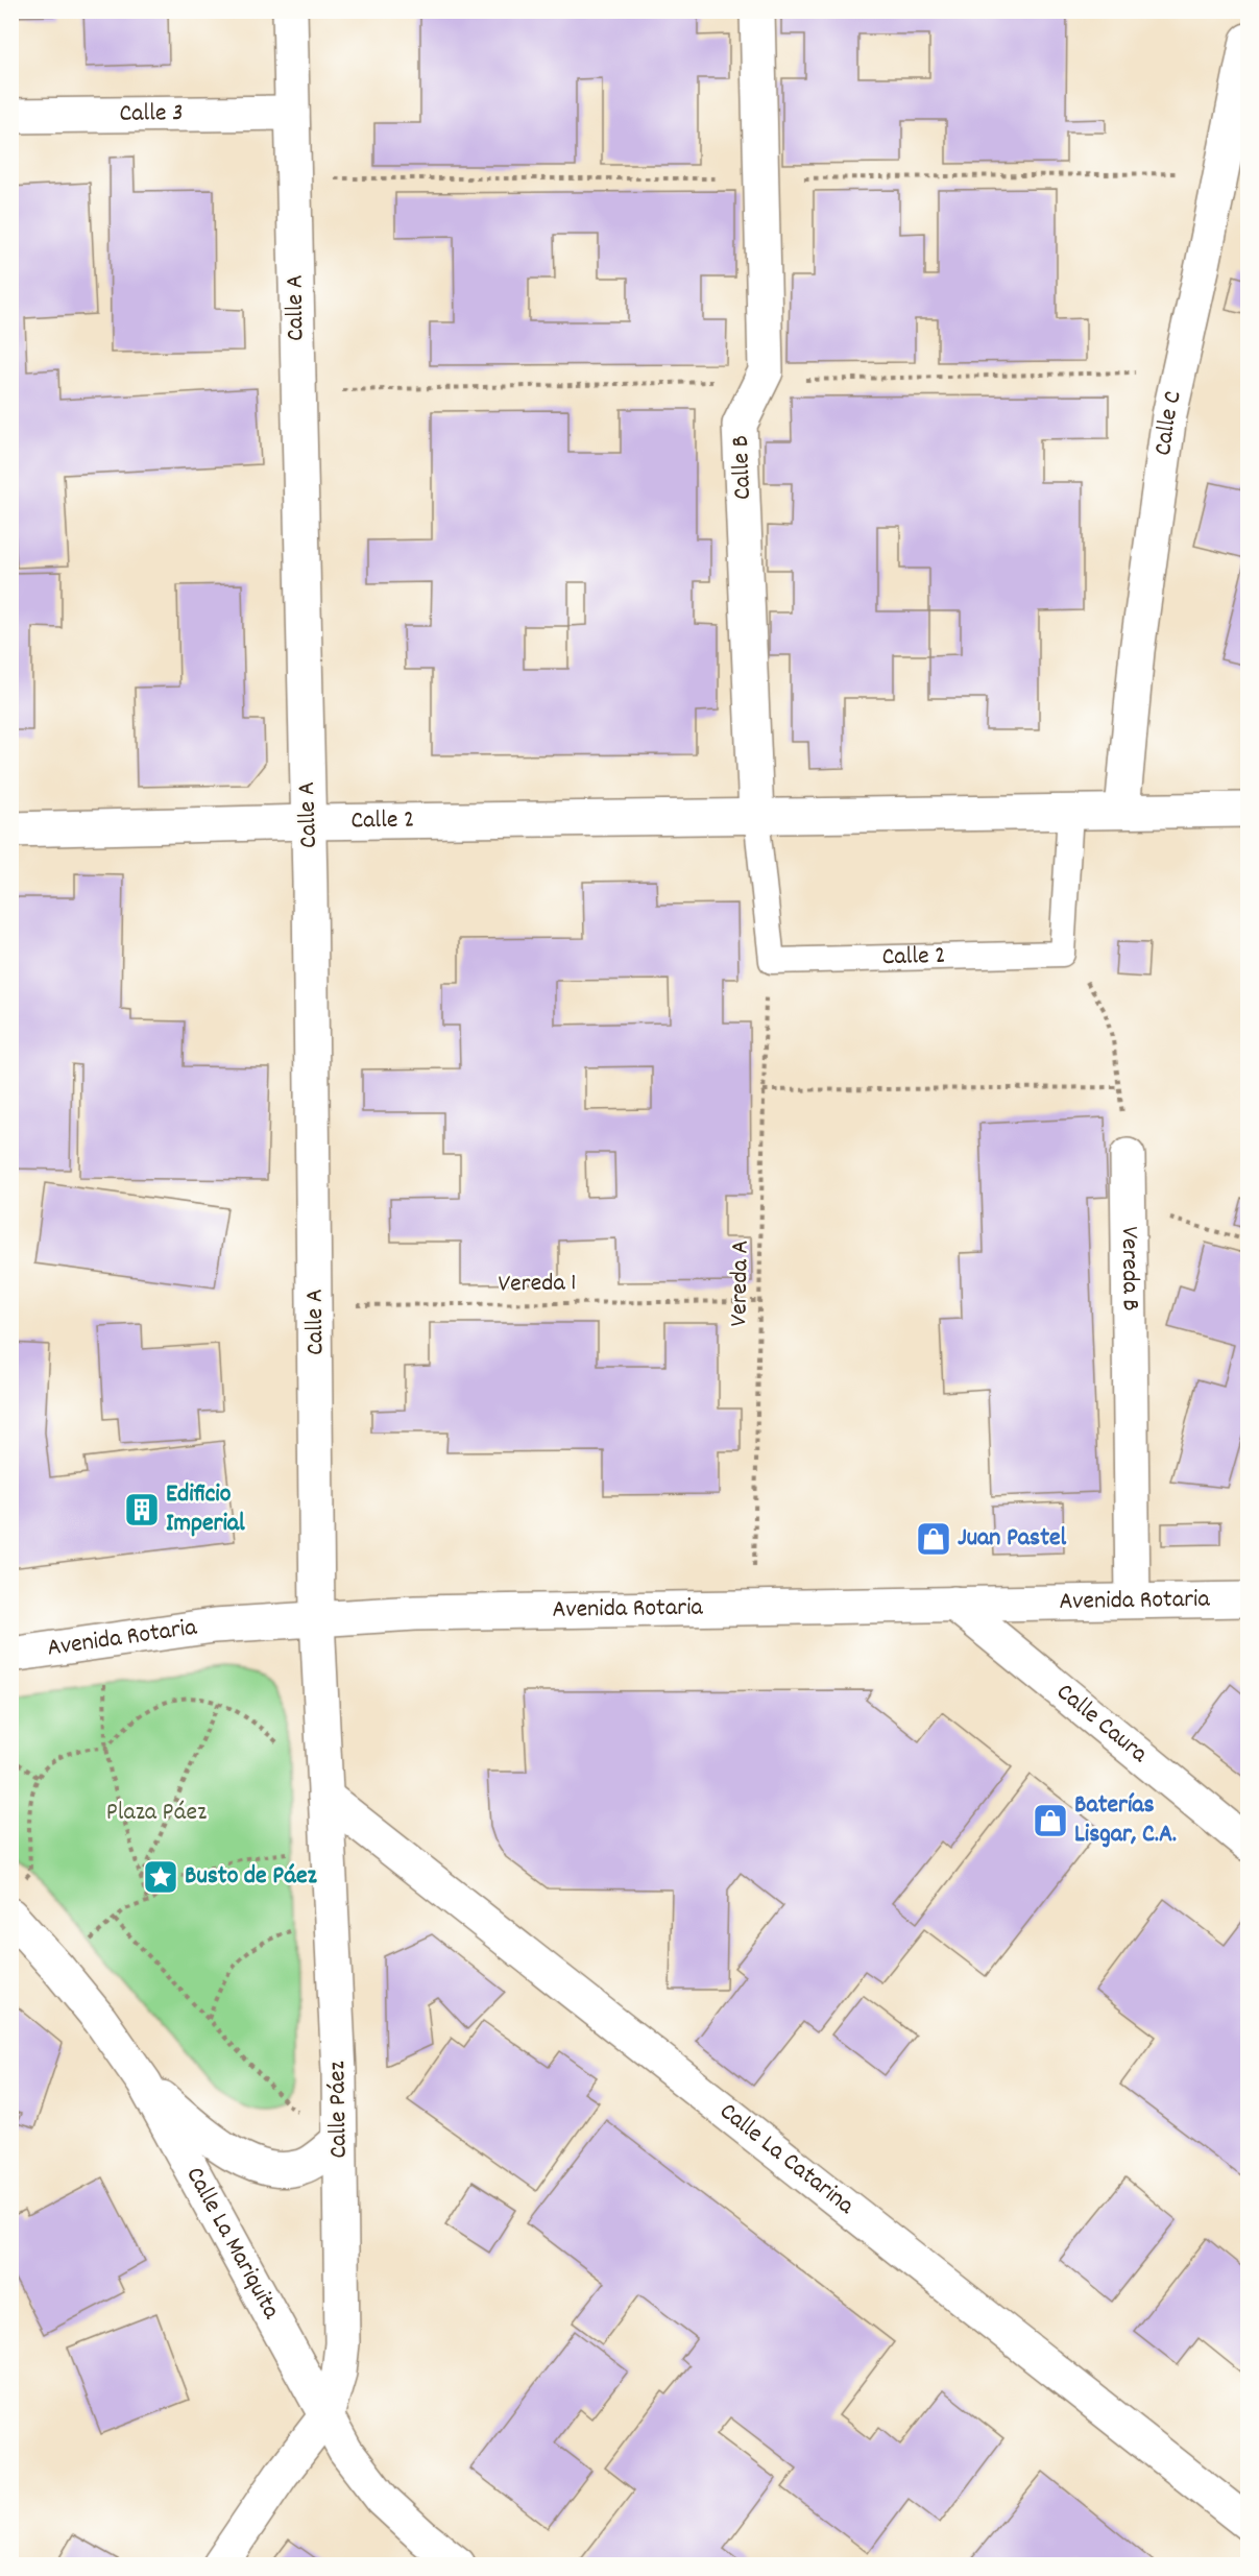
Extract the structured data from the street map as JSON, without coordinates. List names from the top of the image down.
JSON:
{
  "streets": {
    "street": [
      "Calle 3",
      "Calle A",
      "Calle C",
      "Calle B",
      "Calle 2",
      "Vereda B",
      "Avenida Rotaria",
      "Calle Caura",
      "Calle Páez",
      "Calle La Catarina",
      "Calle La Mariquita"
    ],
    "path": ["Vereda A", "Vereda 1"]
  },
  "crossings": [
    ["Calle 3", "Calle A"],
    ["Calle A", "Calle 2"],
    ["Calle A", "Vereda 1"],
    ["Calle A", "Avenida Rotaria"],
    ["Calle A", "Calle Páez"],
    ["Calle C", "Calle 2"],
    ["Calle B", "Calle 2"],
    ["Calle 2", "Vereda A"],
    ["Vereda B", "Avenida Rotaria"],
    ["Vereda A", "Vereda 1"],
    ["Vereda A", "Avenida Rotaria"],
    ["Avenida Rotaria", "Calle Caura"],
    ["Avenida Rotaria", "Calle Páez"],
    ["Calle Páez", "Calle La Catarina"],
    ["Calle Páez", "Calle La Mariquita"]
  ],
  "parks": ["Plaza Páez"],
  "places": {
    "building": ["Edificio Imperial"],
    "shop": ["Juan Pastel", "Baterías Lisgar, C.A."],
    "place": ["Busto de Páez"]
  }
}
